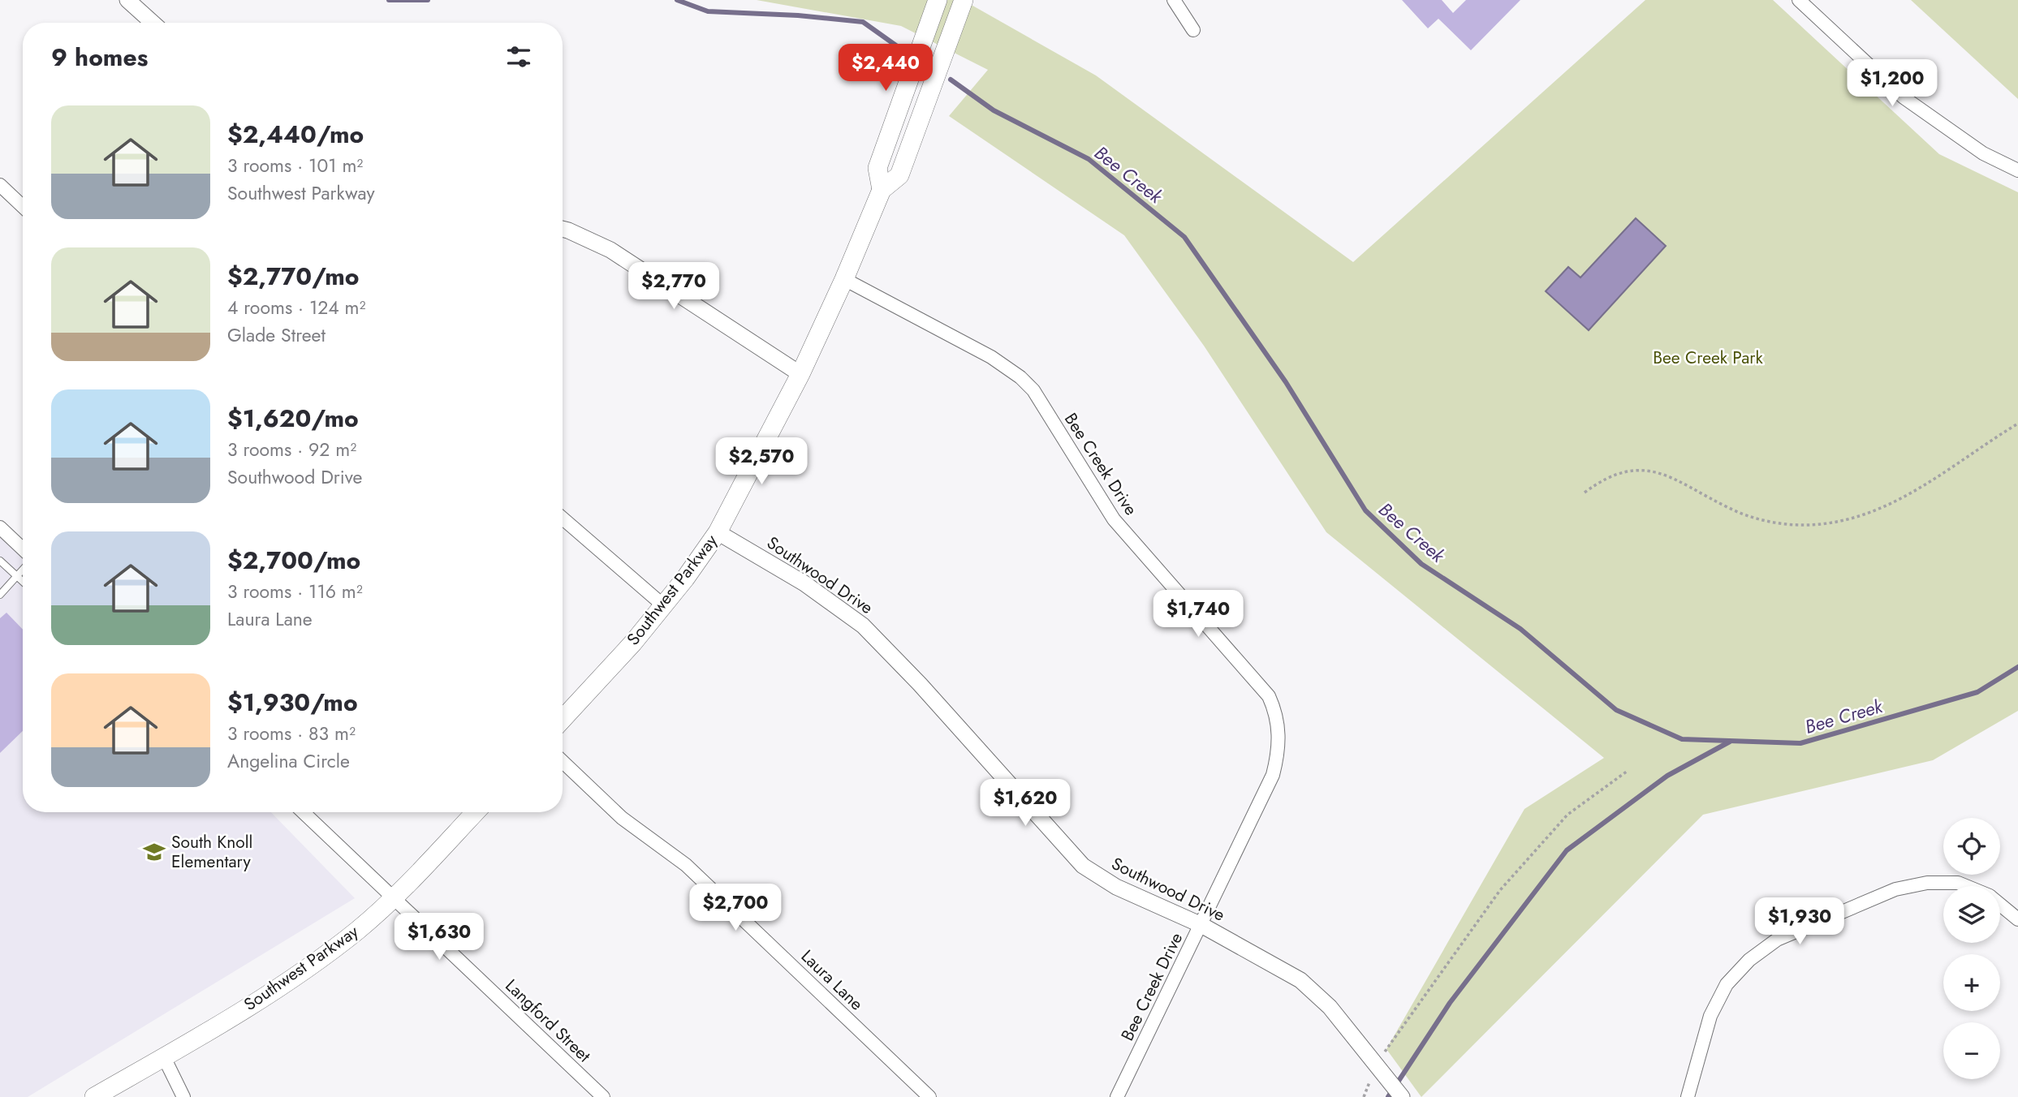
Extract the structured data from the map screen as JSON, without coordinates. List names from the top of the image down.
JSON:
{
  "streets": {
    "main road": ["Southwest Parkway"],
    "street": [
      "Bee Creek Drive",
      "Southwood Drive",
      "Laura Lane",
      "Langford Street"
    ]
  },
  "crossings": [
    ["Bee Creek Drive", "Southwood Drive"],
    ["Bee Creek Drive", "Southwest Parkway"],
    ["Southwood Drive", "Southwest Parkway"],
    ["Southwest Parkway", "Langford Street"]
  ],
  "water": ["Bee Creek"],
  "parks": ["Bee Creek Park"],
  "places": {
    "school or university": ["South Knoll Elementary"]
  },
  "page": {
    "heading": "9 homes",
    "price": [
      "$2,440",
      "$1,200",
      "$2,770",
      "$2,570",
      "$1,740",
      "$1,620",
      "$2,700",
      "$1,930",
      "$1,630"
    ],
    "list": [
      {
        "name": "$2,440/mo",
        "note": "3 rooms · 101 m² · Southwest Parkway"
      },
      {
        "name": "$2,770/mo",
        "note": "4 rooms · 124 m² · Glade Street"
      },
      {
        "name": "$1,620/mo",
        "note": "3 rooms · 92 m² · Southwood Drive"
      },
      {
        "name": "$2,700/mo",
        "note": "3 rooms · 116 m² · Laura Lane"
      },
      {
        "name": "$1,930/mo",
        "note": "3 rooms · 83 m² · Angelina Circle"
      }
    ],
    "map_buttons": ["+", "−"]
  }
}
